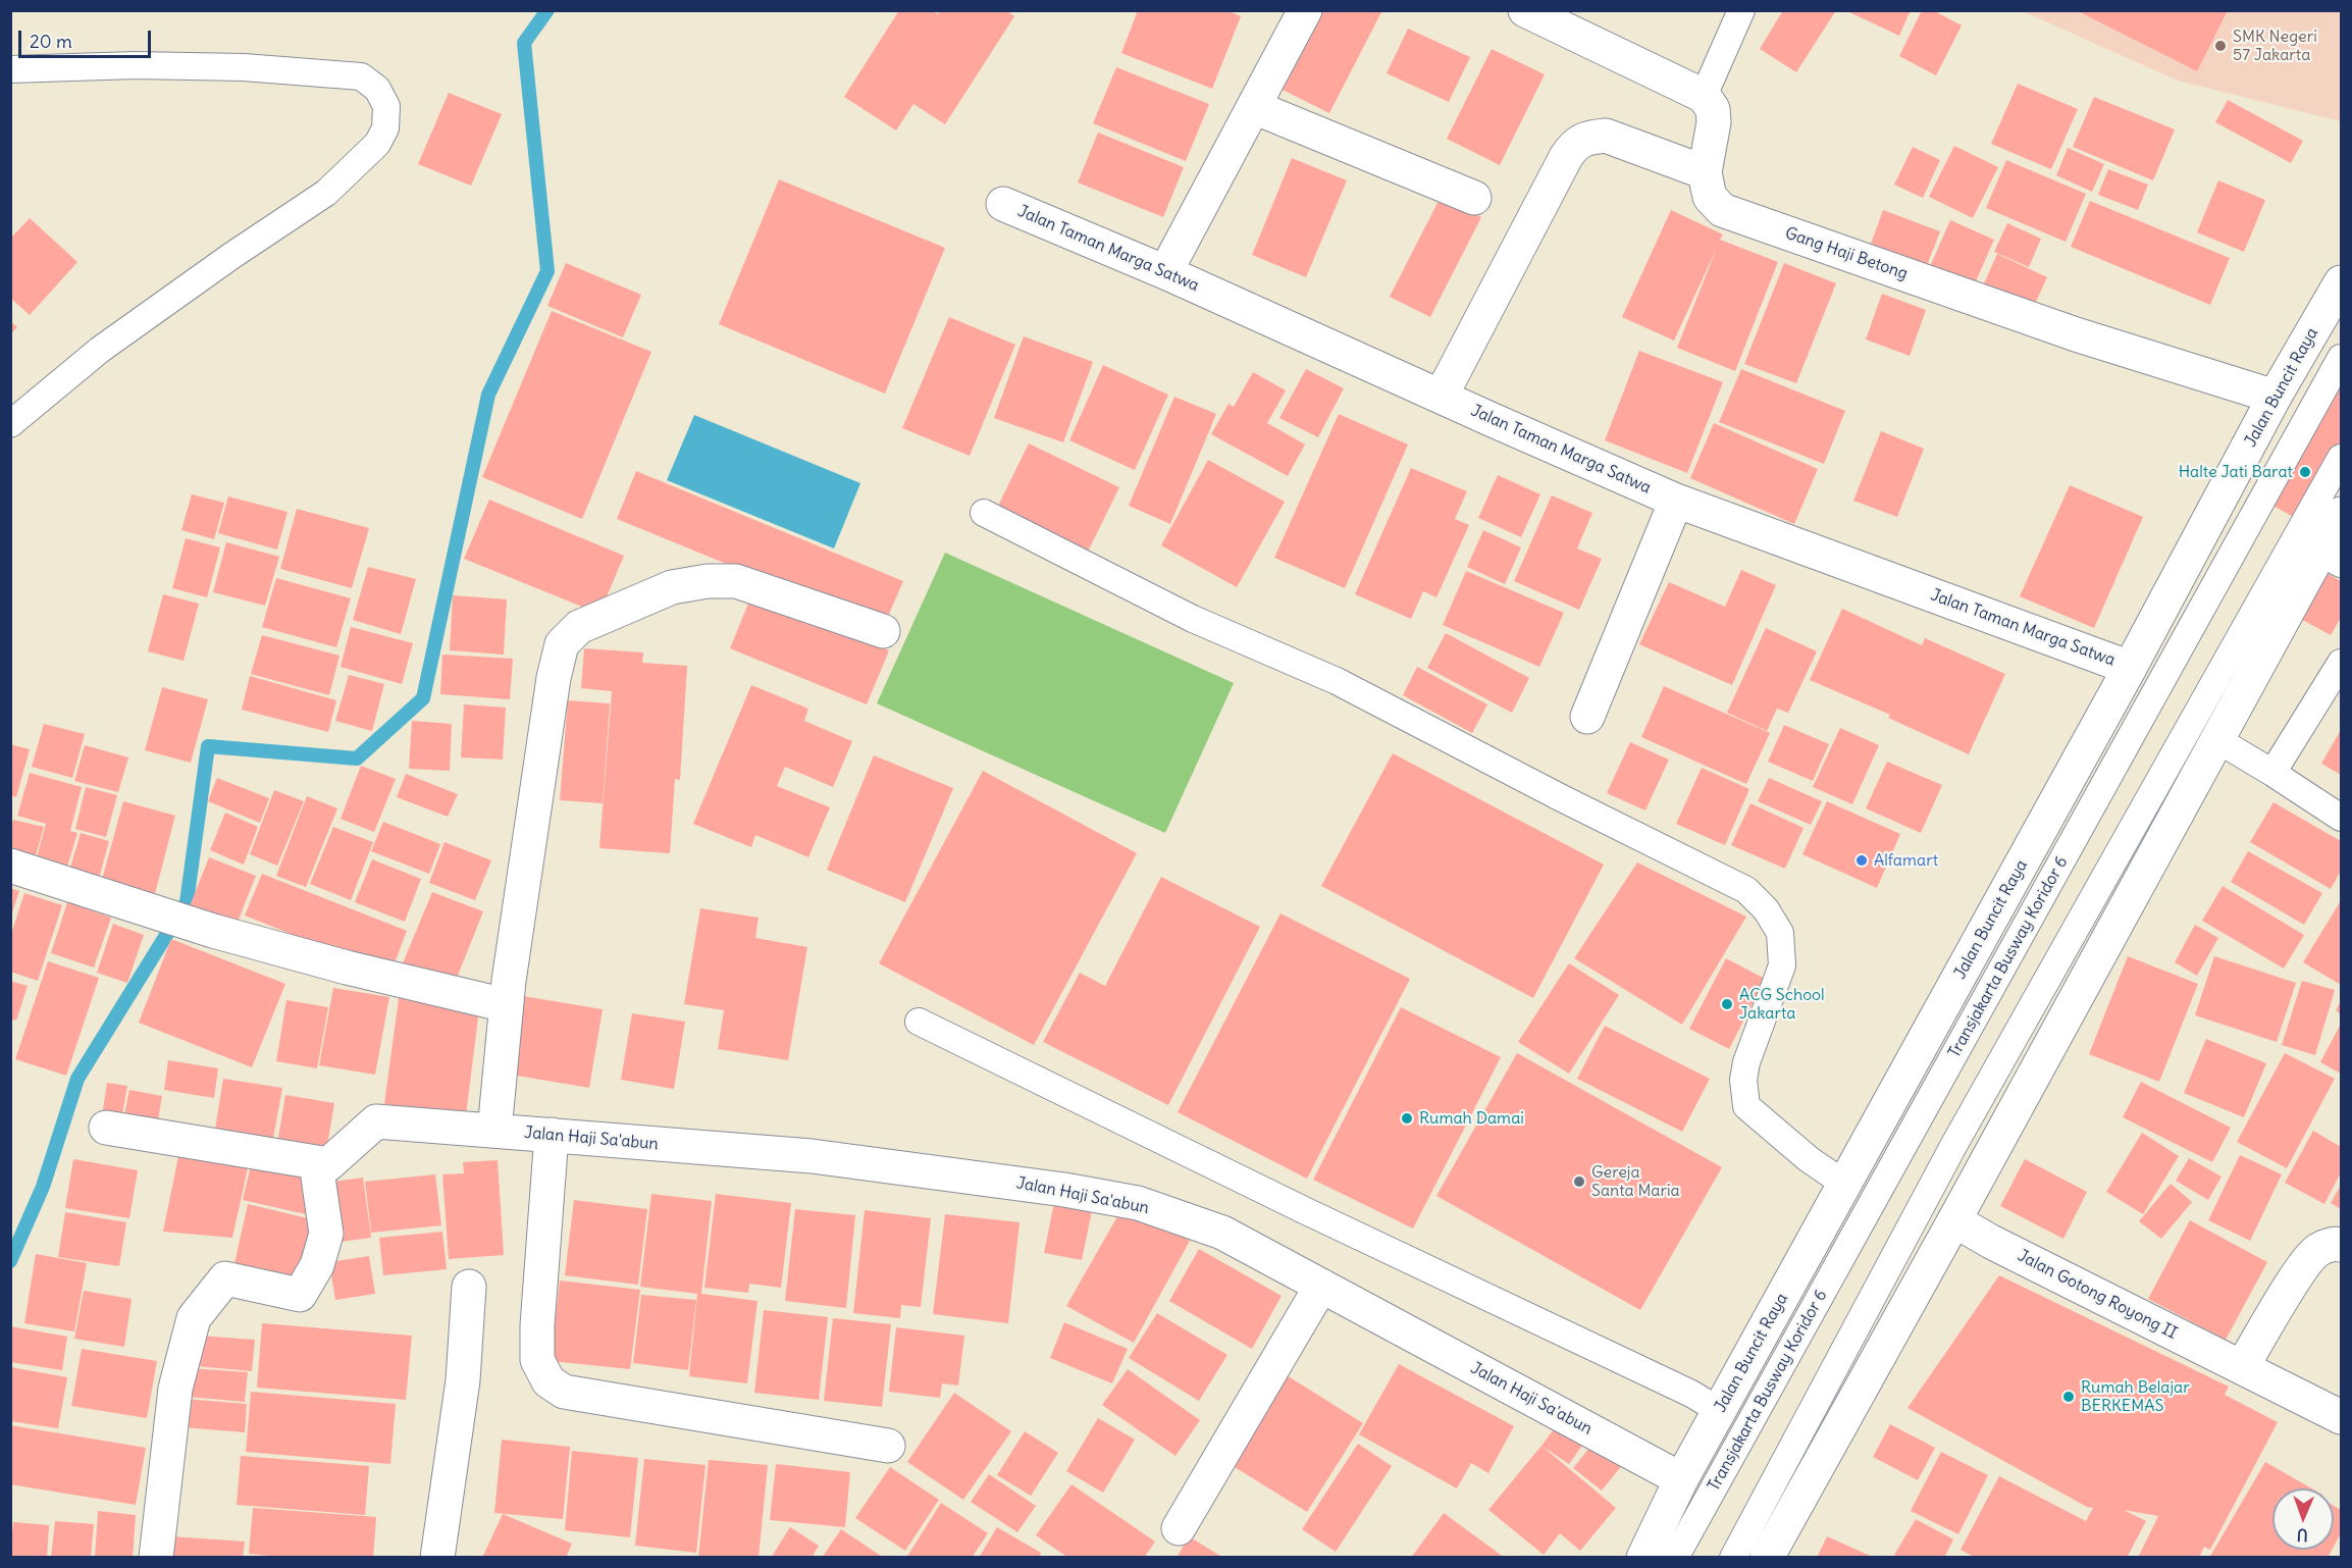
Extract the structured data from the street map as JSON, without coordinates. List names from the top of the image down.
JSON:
{
  "streets": {
    "street": [
      "Jalan Taman Marga Satwa",
      "Gang Haji Betong",
      "Jalan Buncit Raya",
      "Jalan Haji Sa'abun",
      "Jalan Gotong Royong II"
    ],
    "lane": ["Transjakarta Busway Koridor 6"]
  },
  "crossings": [
    ["Jalan Taman Marga Satwa", "Jalan Buncit Raya"],
    ["Gang Haji Betong", "Jalan Buncit Raya"],
    ["Jalan Buncit Raya", "Jalan Haji Sa'abun"]
  ],
  "places": [
    "SMK Negeri 57 Jakarta",
    "Halte Jati Barat",
    "Alfamart",
    "ACG School Jakarta",
    "Rumah Damai",
    "Gereja Santa Maria",
    "Rumah Belajar BERKEMAS"
  ],
  "scale_bar": "20 m",
  "north": "bottom"
}
